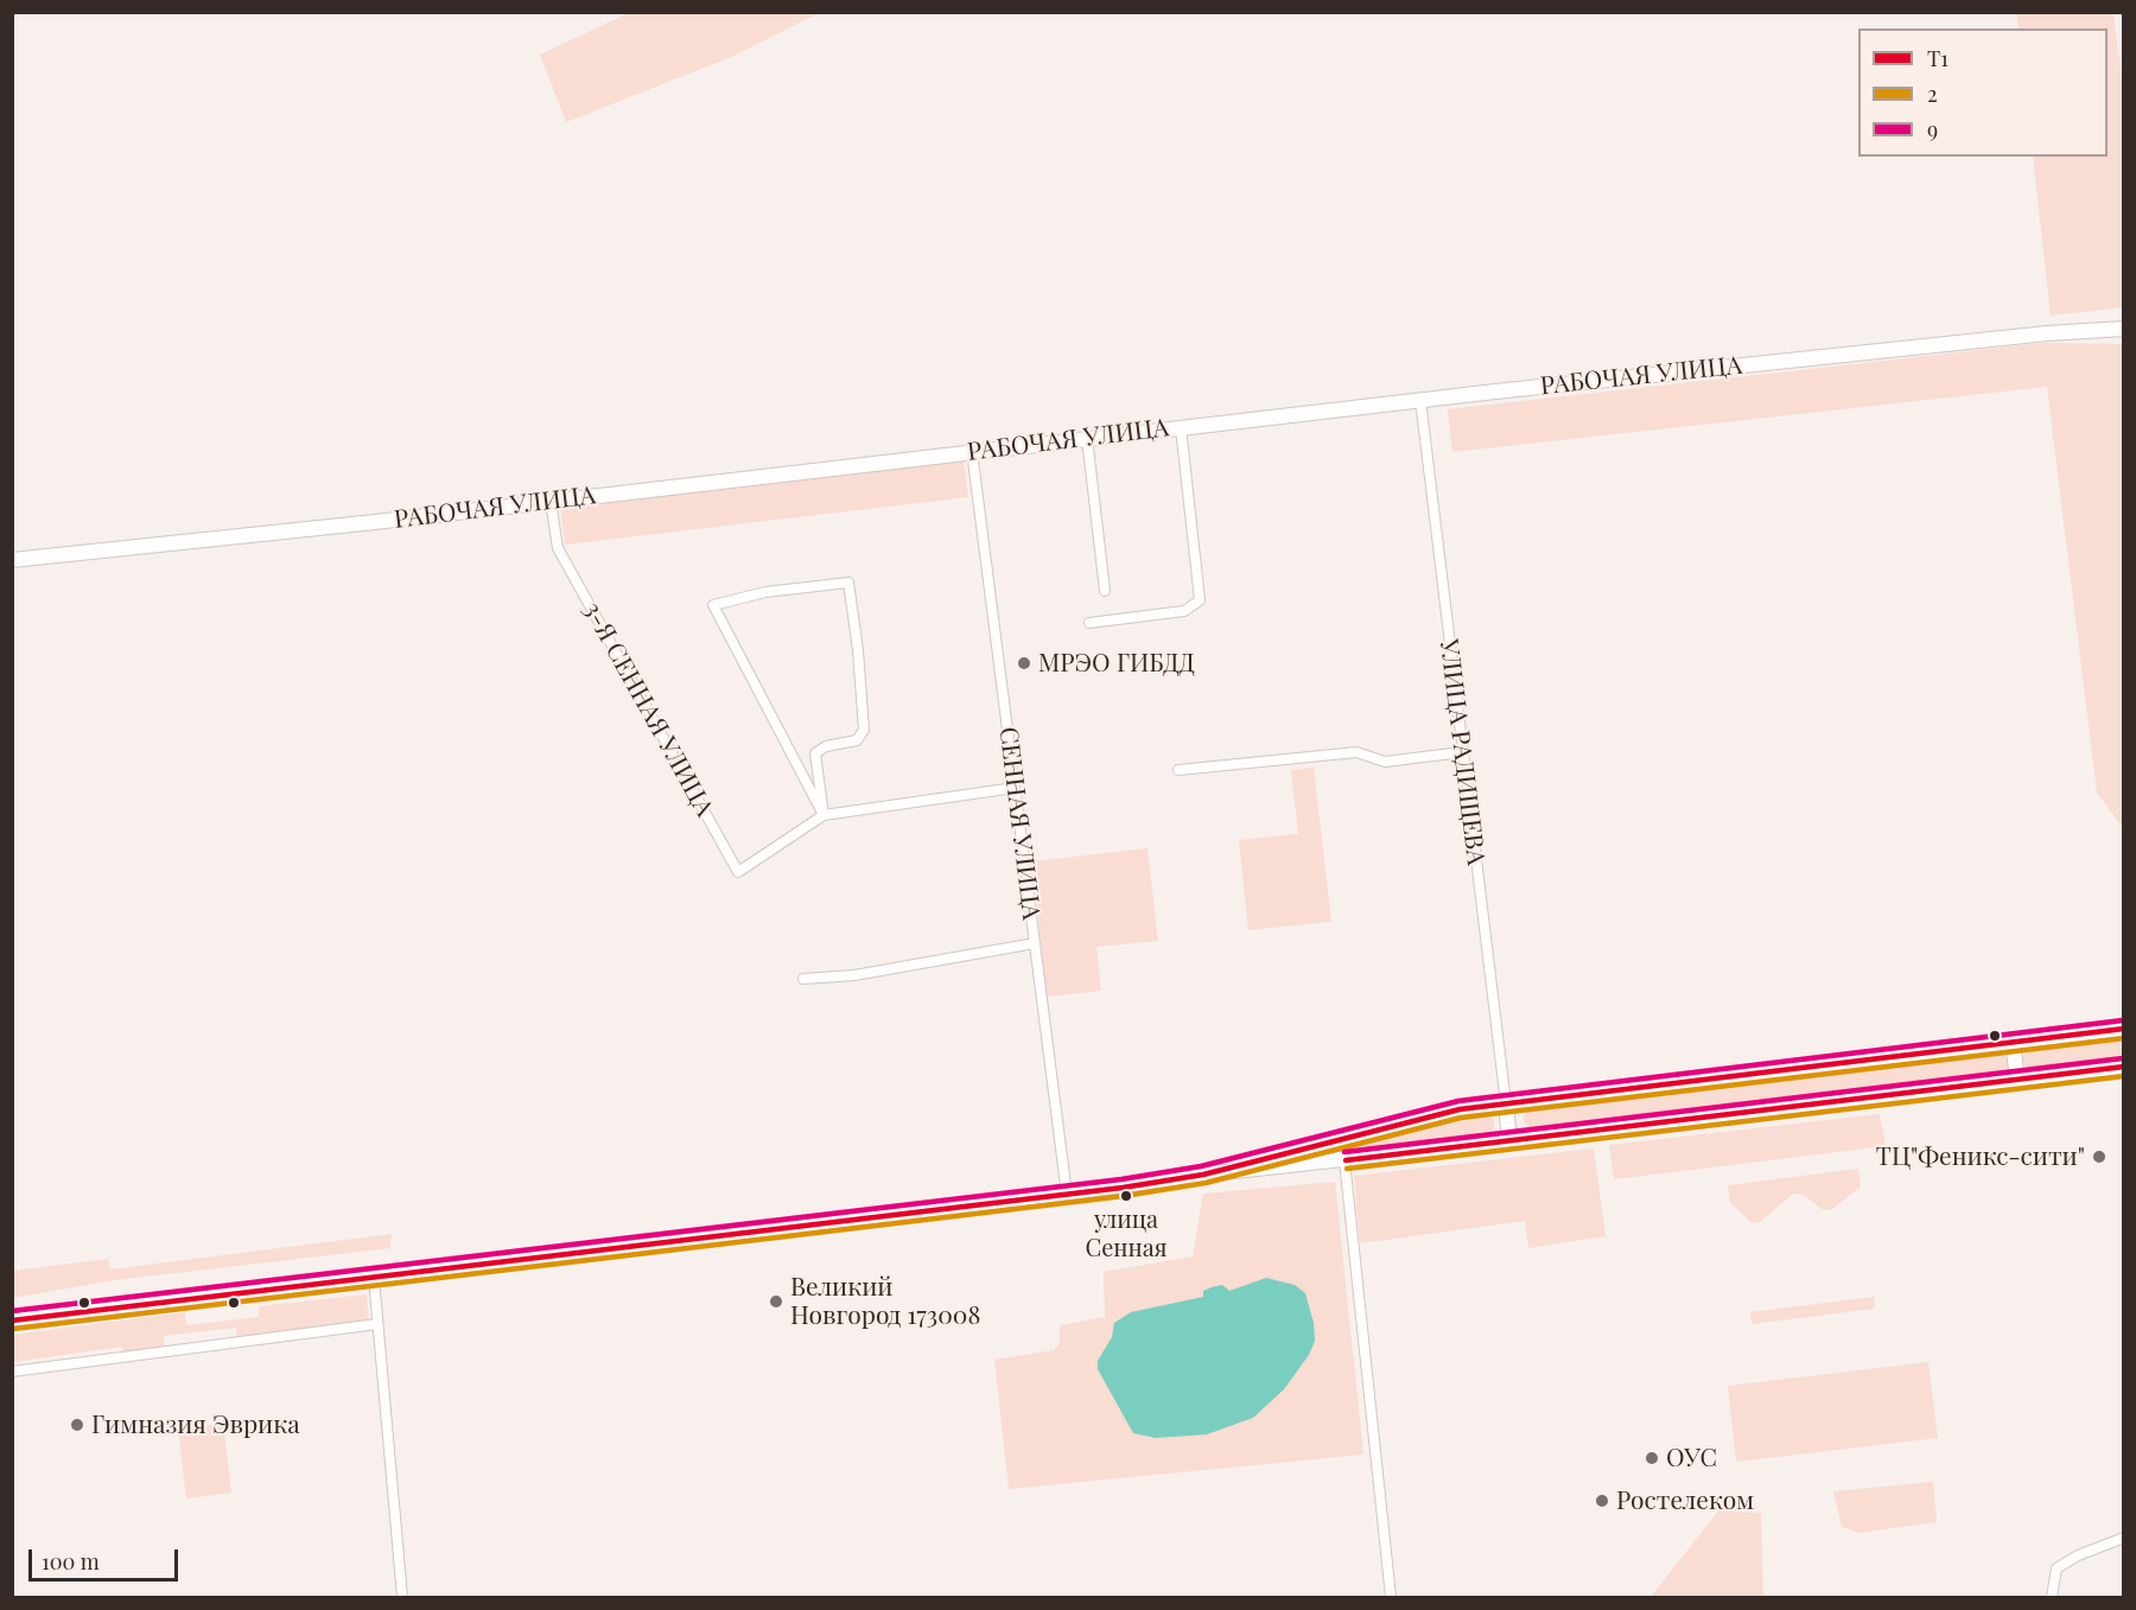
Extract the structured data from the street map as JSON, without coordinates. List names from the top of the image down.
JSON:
{
  "streets": {
    "main road": ["РАБОЧАЯ УЛИЦА"],
    "street": ["3-Я СЕННАЯ УЛИЦА", "УЛИЦА РАДИЩЕВА", "СЕННАЯ УЛИЦА"]
  },
  "crossings": [
    ["РАБОЧАЯ УЛИЦА", "3-Я СЕННАЯ УЛИЦА"],
    ["РАБОЧАЯ УЛИЦА", "УЛИЦА РАДИЩЕВА"],
    ["РАБОЧАЯ УЛИЦА", "СЕННАЯ УЛИЦА"]
  ],
  "places": [
    "МРЭО ГИБДД",
    "ТЦ\"Феникс-сити\"",
    "улица Сенная",
    "Великий Новгород 173008",
    "Гимназия Эврика",
    "ОУС",
    "Ростелеком"
  ],
  "lines": ["transit line 9", "transit line Т1", "transit line 2"],
  "legend": ["Т1", "2", "9"],
  "scale_bar": "100 m"
}
